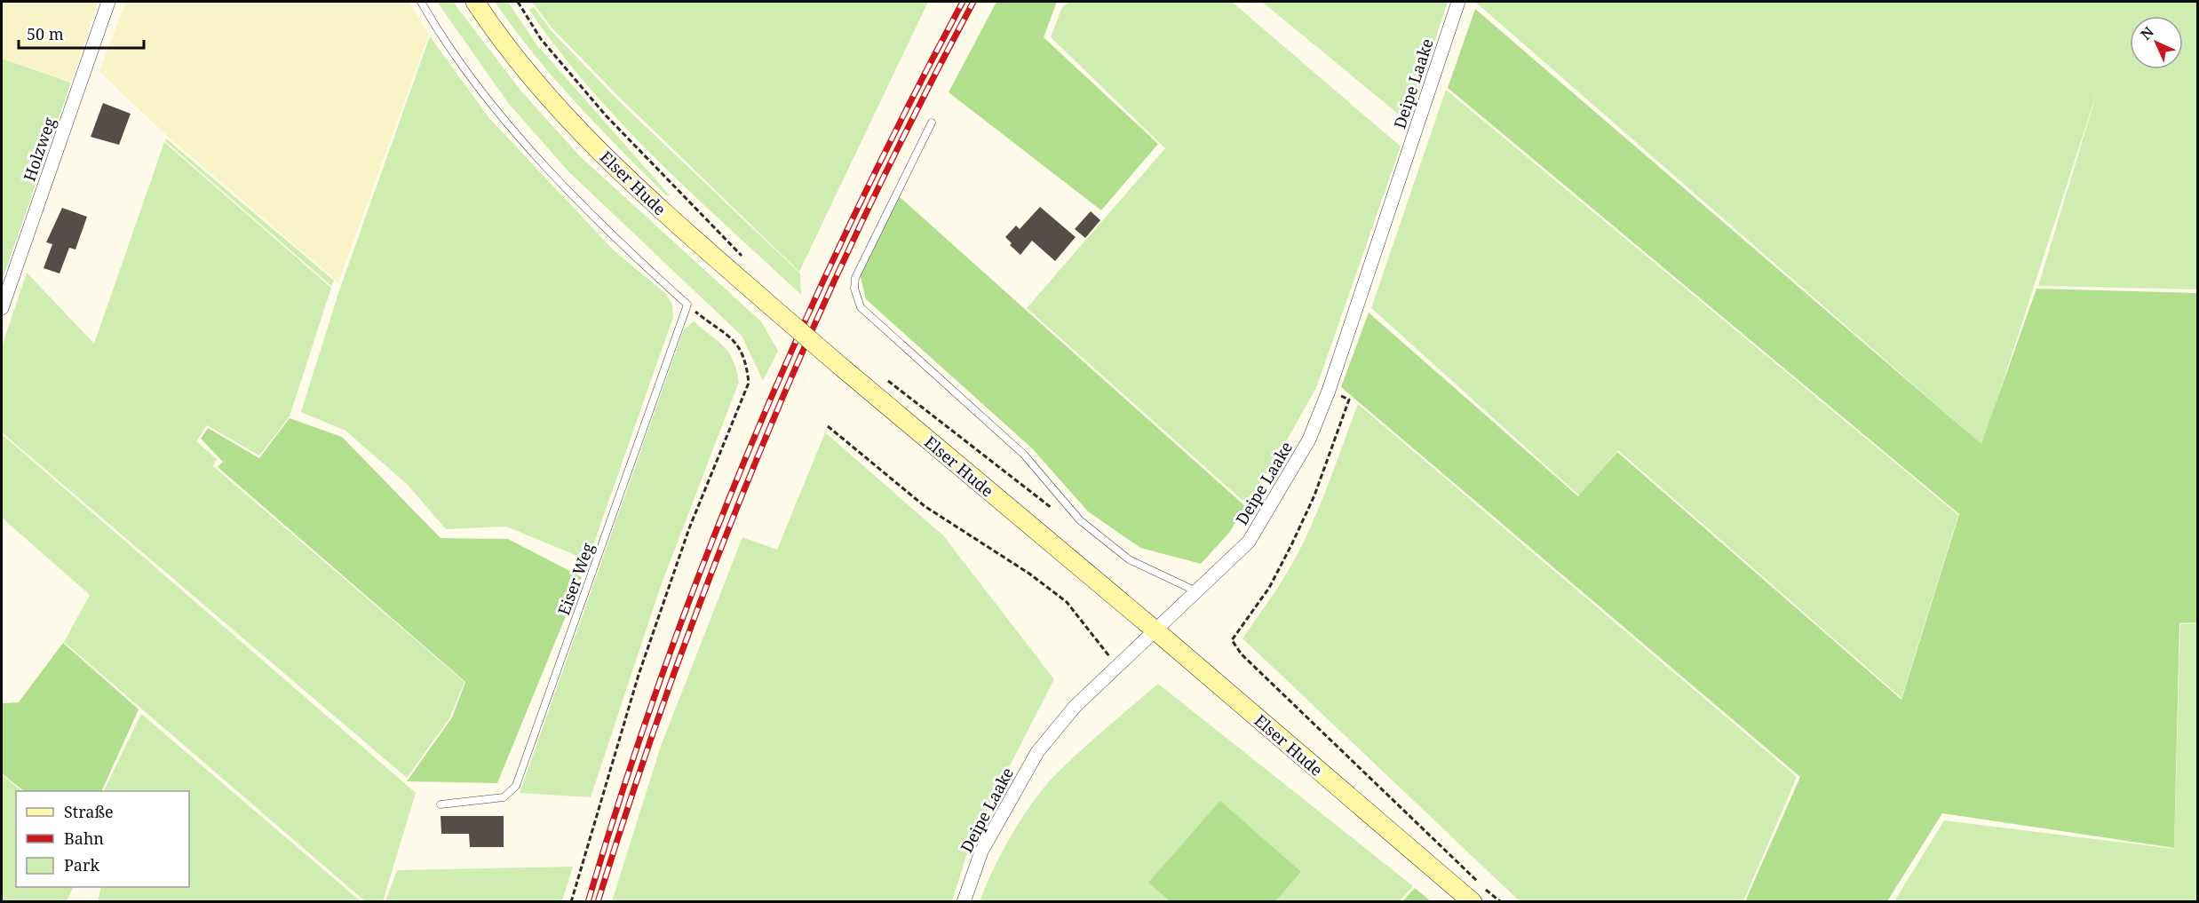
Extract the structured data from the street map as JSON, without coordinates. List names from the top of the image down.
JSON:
{
  "streets": {
    "street": ["Deipe Laake", "Holzweg", "Elser Hude"],
    "lane": ["Eiser Weg"]
  },
  "crossings": [
    ["Deipe Laake", "Elser Hude"]
  ],
  "legend": ["Straße", "Bahn", "Park"],
  "scale_bar": "50 m",
  "north": "top left"
}
